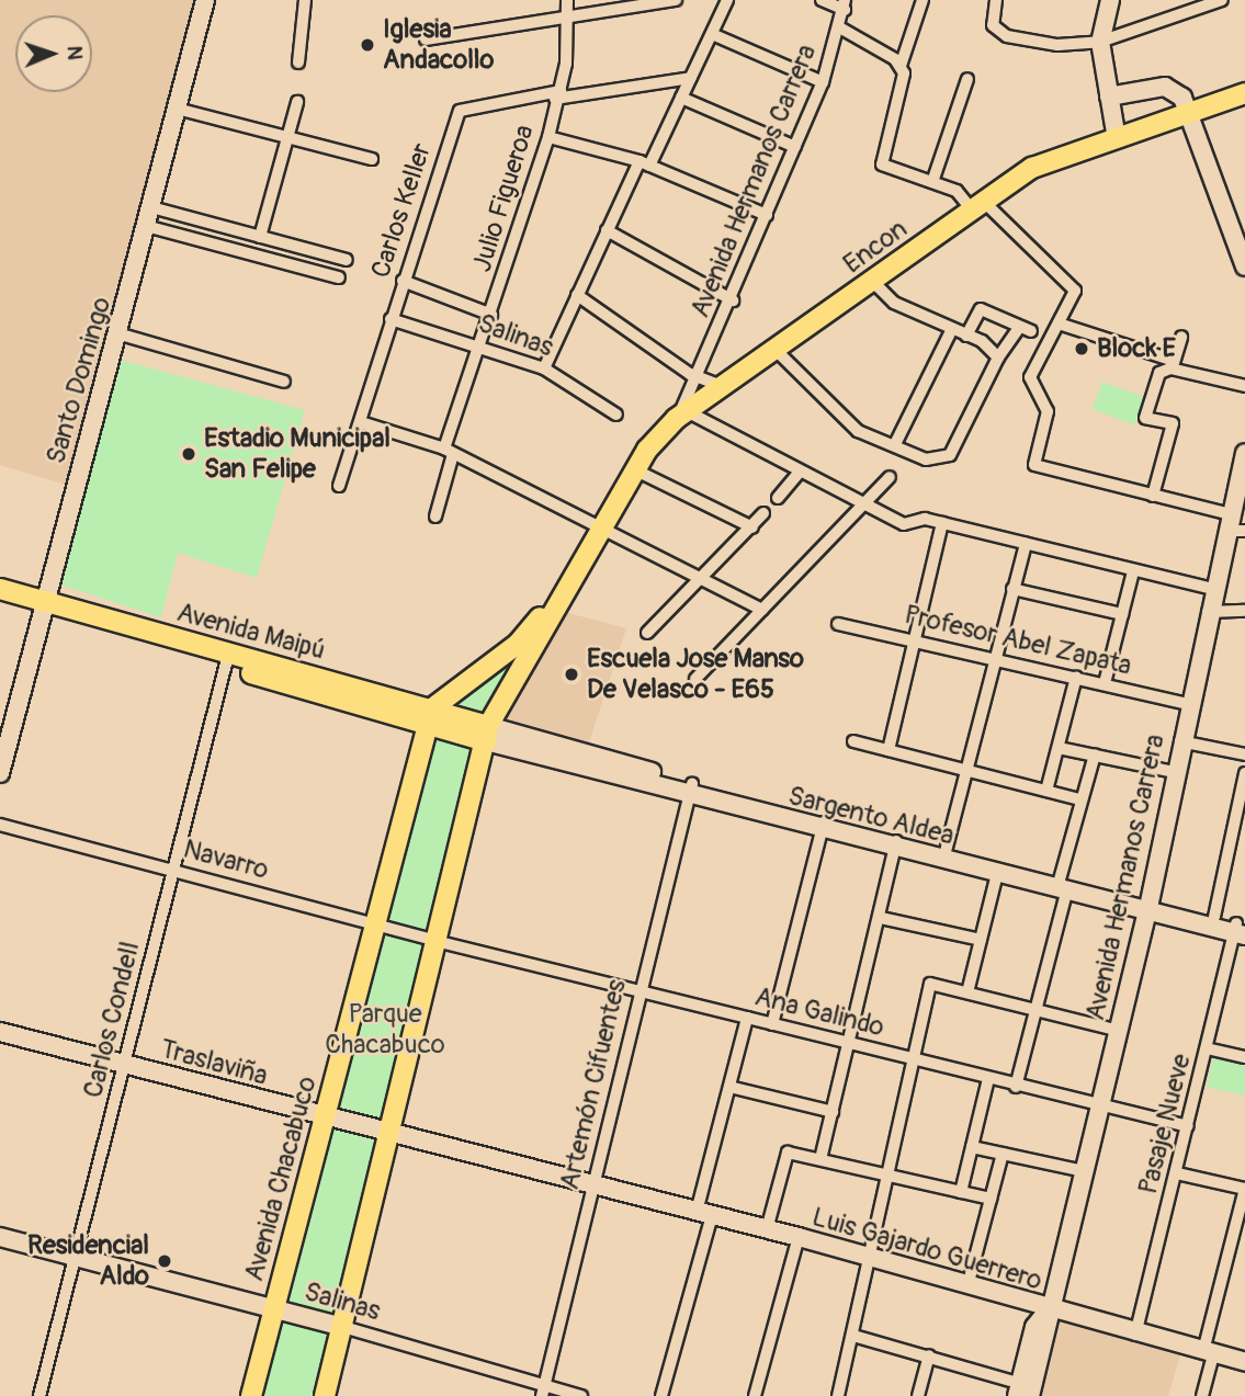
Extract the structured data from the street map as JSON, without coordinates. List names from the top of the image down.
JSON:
{
  "streets": {
    "main road": ["Encon", "Avenida Maipú", "Avenida Chacabuco"],
    "street": [
      "Avenida Hermanos Carrera",
      "Julio Figueroa",
      "Carlos Keller",
      "Salinas",
      "Santo Domingo",
      "Profesor Abel Zapata",
      "Sargento Aldea",
      "Navarro",
      "Ana Galindo",
      "Carlos Condell",
      "Traslaviña",
      "Artemón Cifuentes",
      "Pasaje Nueve",
      "Luis Gajardo Guerrero"
    ]
  },
  "crossings": [
    ["Avenida Hermanos Carrera", "Encon"],
    ["Avenida Hermanos Carrera", "Profesor Abel Zapata"],
    ["Avenida Hermanos Carrera", "Sargento Aldea"],
    ["Avenida Hermanos Carrera", "Ana Galindo"],
    ["Avenida Hermanos Carrera", "Luis Gajardo Guerrero"],
    ["Julio Figueroa", "Carlos Keller"],
    ["Julio Figueroa", "Salinas"],
    ["Carlos Keller", "Salinas"],
    ["Encon", "Avenida Maipú"],
    ["Encon", "Sargento Aldea"],
    ["Encon", "Avenida Chacabuco"],
    ["Salinas", "Carlos Condell"],
    ["Salinas", "Artemón Cifuentes"],
    ["Salinas", "Avenida Chacabuco"],
    ["Santo Domingo", "Avenida Maipú"],
    ["Avenida Maipú", "Sargento Aldea"],
    ["Avenida Maipú", "Carlos Condell"],
    ["Avenida Maipú", "Avenida Chacabuco"],
    ["Sargento Aldea", "Artemón Cifuentes"],
    ["Sargento Aldea", "Pasaje Nueve"],
    ["Navarro", "Ana Galindo"],
    ["Navarro", "Carlos Condell"],
    ["Navarro", "Avenida Chacabuco"],
    ["Ana Galindo", "Artemón Cifuentes"],
    ["Ana Galindo", "Pasaje Nueve"],
    ["Carlos Condell", "Traslaviña"],
    ["Traslaviña", "Artemón Cifuentes"],
    ["Traslaviña", "Avenida Chacabuco"],
    ["Traslaviña", "Luis Gajardo Guerrero"],
    ["Artemón Cifuentes", "Luis Gajardo Guerrero"],
    ["Pasaje Nueve", "Luis Gajardo Guerrero"]
  ],
  "parks": ["Parque Chacabuco"],
  "places": [
    "Iglesia Andacollo",
    "Block E",
    "Estadio Municipal San Felipe",
    "Escuela Jose Manso De Velasco - E65",
    "Residencial Aldo"
  ],
  "north": "right"
}
